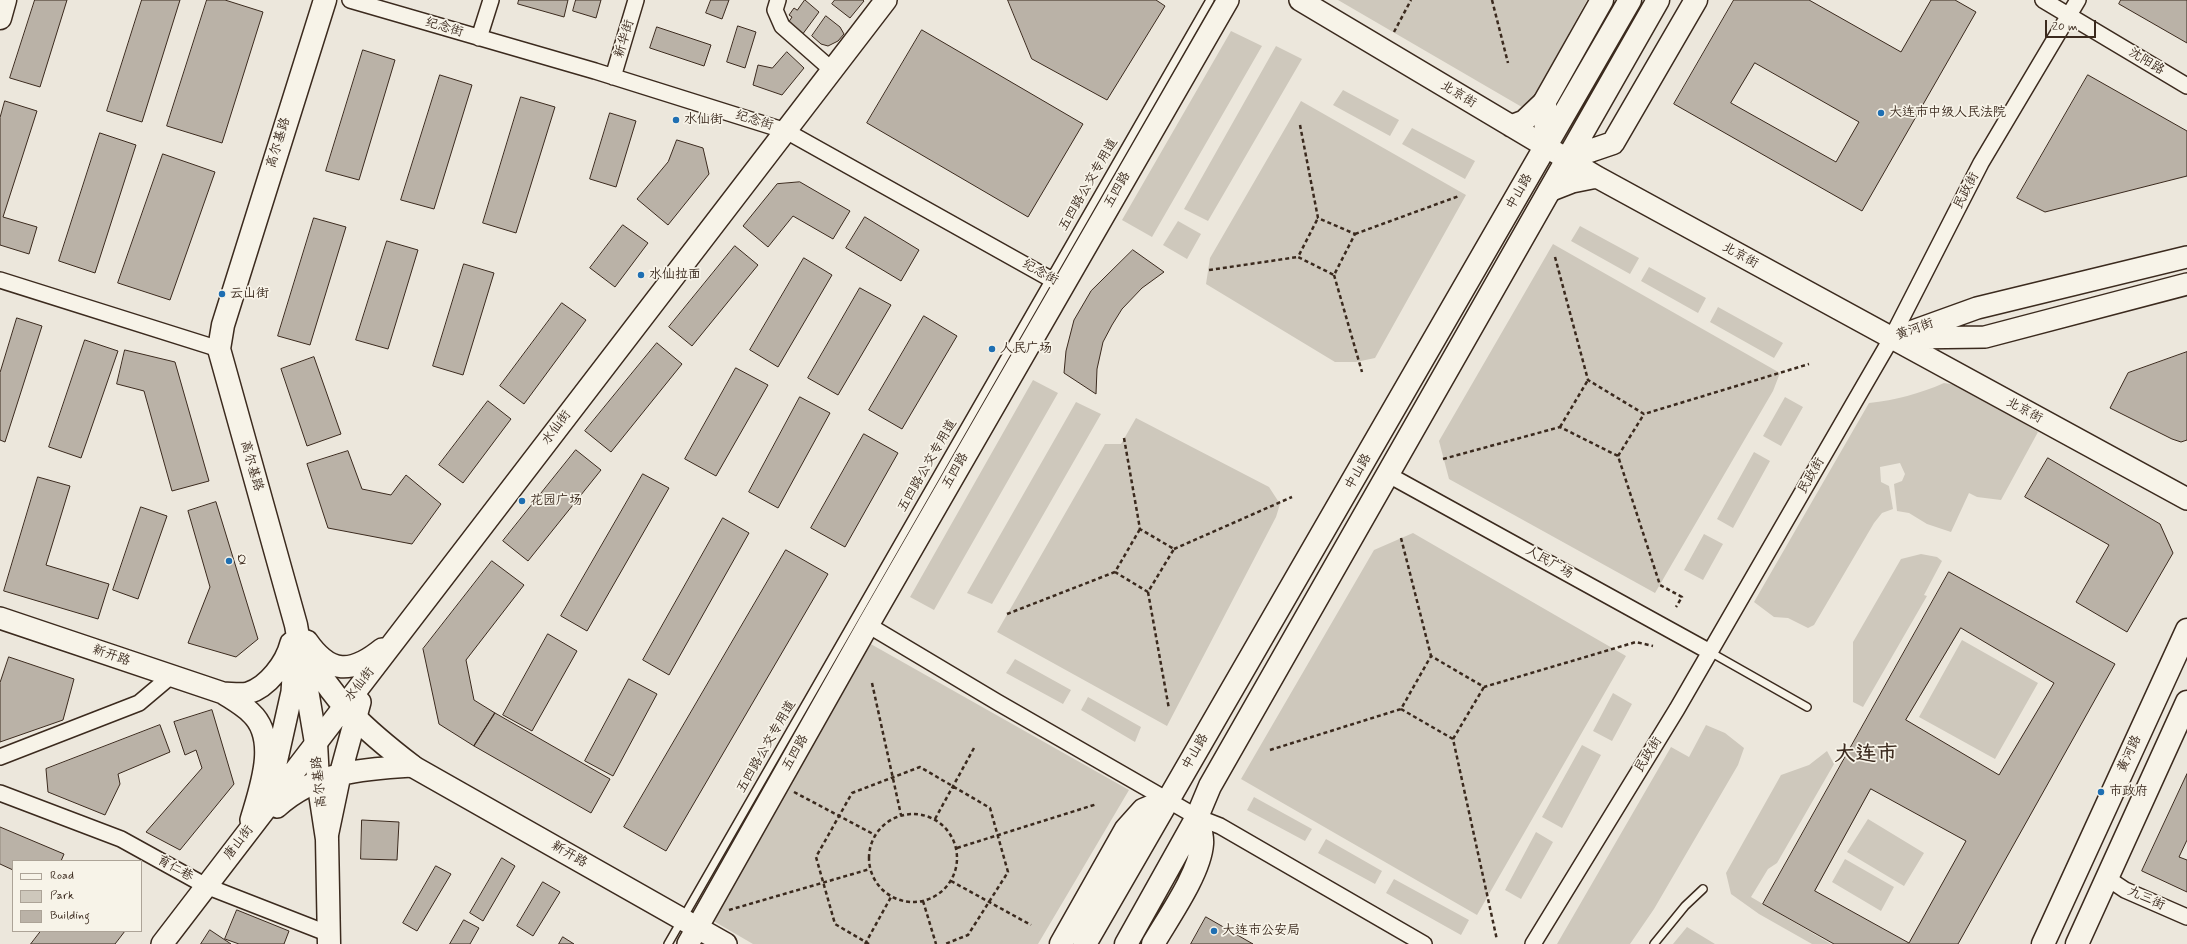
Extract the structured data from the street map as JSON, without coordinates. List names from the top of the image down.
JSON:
{
  "streets": {
    "main road": [
      "北京街",
      "高尔基路",
      "五四路",
      "中山路",
      "黄河街",
      "水仙街",
      "新开路",
      "黄河路",
      "唐山街"
    ],
    "street": [
      "纪念街",
      "新华街",
      "沈阳路",
      "民政街",
      "人民广场",
      "育仁巷",
      "九三街"
    ],
    "lane": ["五四路公交专用道"]
  },
  "crossings": [
    ["纪念街", "新华街"],
    ["纪念街", "五四路公交专用道"],
    ["纪念街", "五四路"],
    ["纪念街", "水仙街"],
    ["沈阳路", "民政街"],
    ["北京街", "民政街"],
    ["北京街", "中山路"],
    ["北京街", "黄河街"],
    ["高尔基路", "水仙街"],
    ["高尔基路", "唐山街"],
    ["高尔基路", "育仁巷"],
    ["五四路公交专用道", "五四路"],
    ["五四路公交专用道", "新开路"],
    ["五四路", "新开路"],
    ["民政街", "黄河街"],
    ["民政街", "人民广场"],
    ["中山路", "人民广场"],
    ["水仙街", "唐山街"],
    ["唐山街", "育仁巷"]
  ],
  "districts": ["大连市"],
  "places": [
    "大连市中级人民法院",
    "水仙街",
    "水仙拉面",
    "云山街",
    "人民广场",
    "花园广场",
    "Q",
    "市政府",
    "大连市公安局"
  ],
  "legend": ["Road", "Park", "Building"],
  "scale_bar": "20 m"
}
